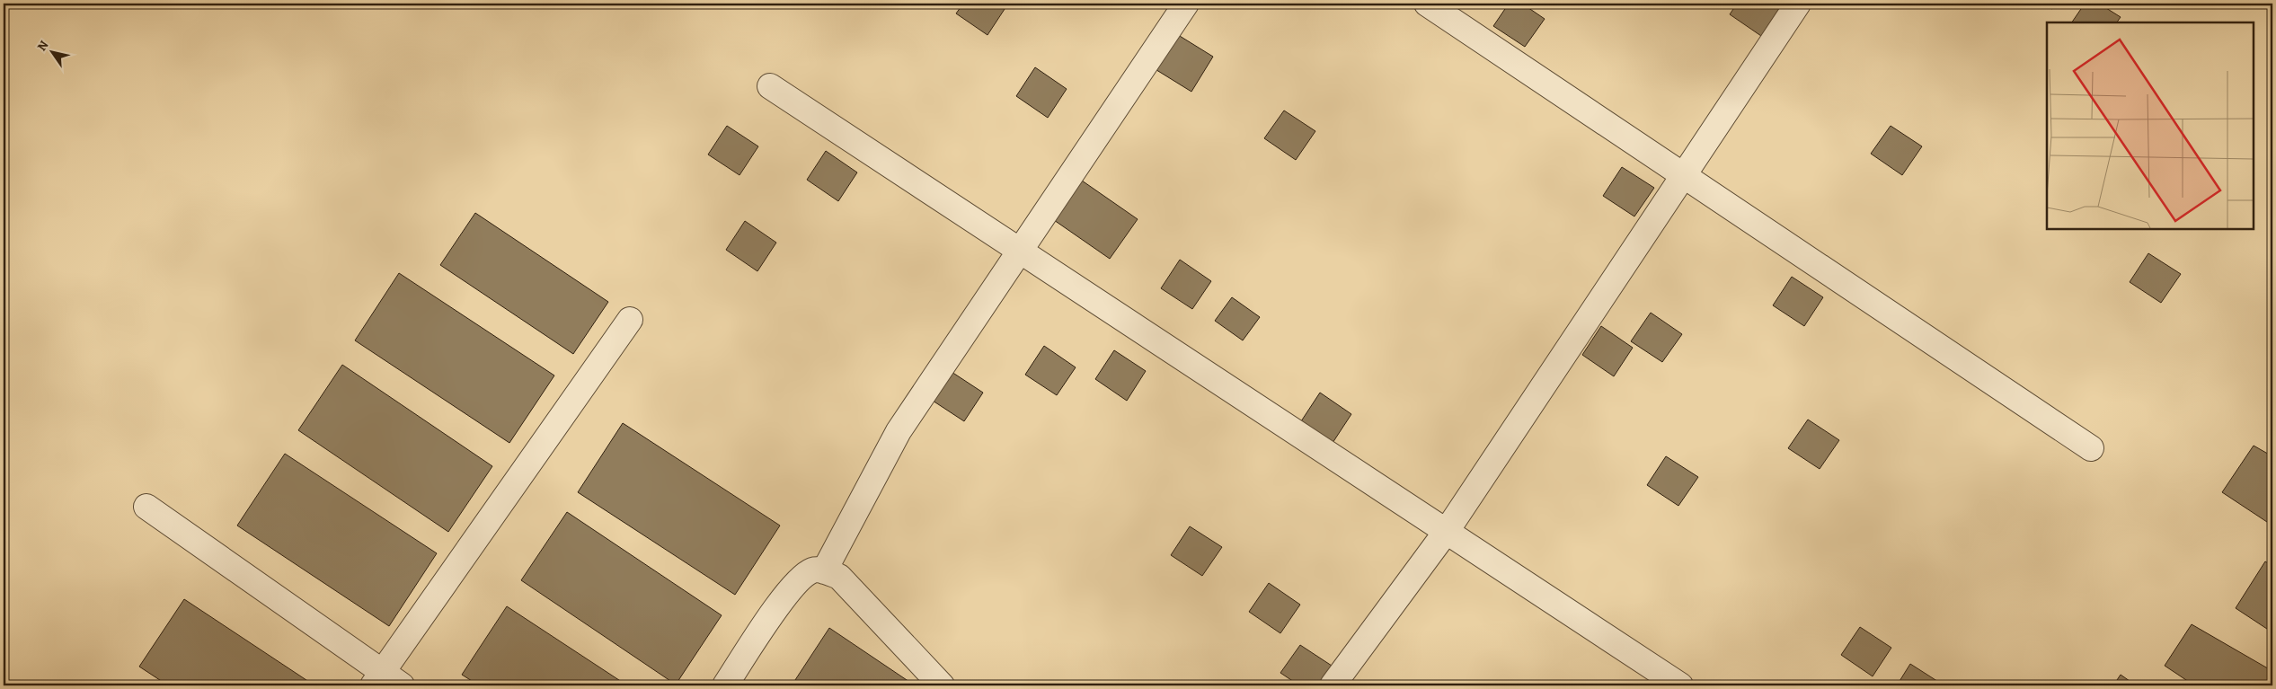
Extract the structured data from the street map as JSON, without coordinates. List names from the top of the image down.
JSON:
{
  "north": "top left"
}
